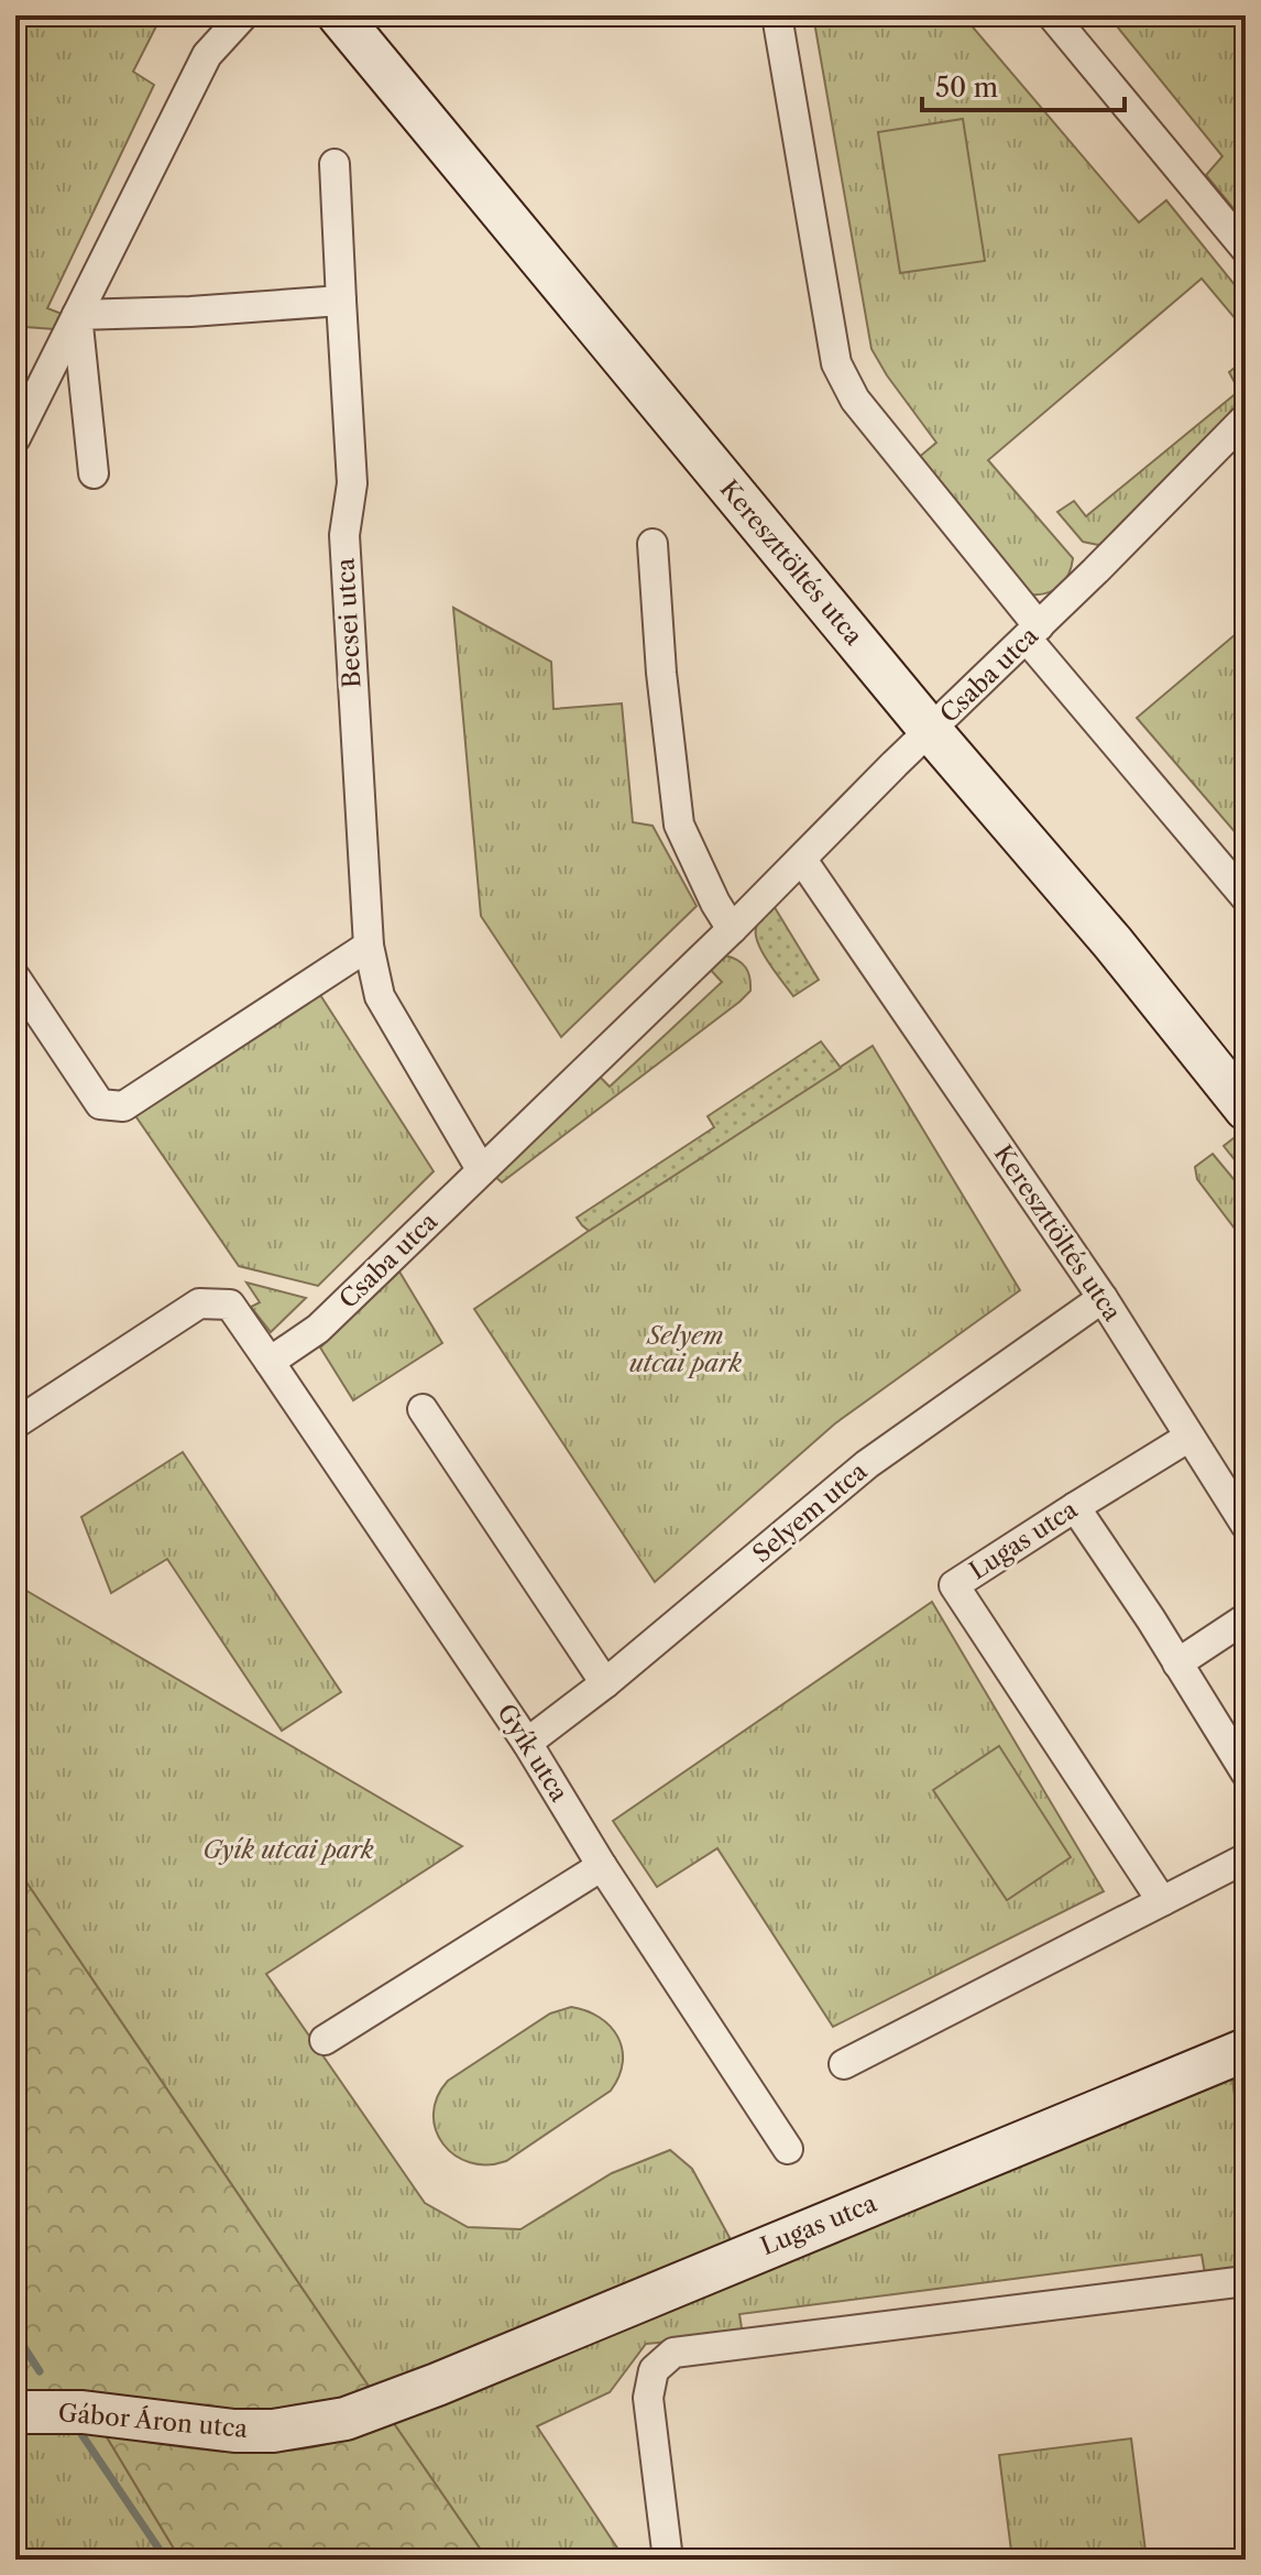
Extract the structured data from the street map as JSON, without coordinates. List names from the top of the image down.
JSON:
{
  "streets": {
    "street": [
      "Kereszttöltés utca",
      "Becsei utca",
      "Csaba utca",
      "Selyem utca",
      "Lugas utca",
      "Gyík utca",
      "Gábor Áron utca"
    ]
  },
  "crossings": [
    ["Kereszttöltés utca", "Csaba utca"],
    ["Kereszttöltés utca", "Selyem utca"],
    ["Kereszttöltés utca", "Lugas utca"],
    ["Becsei utca", "Csaba utca"],
    ["Csaba utca", "Gyík utca"],
    ["Selyem utca", "Gyík utca"],
    ["Lugas utca", "Gábor Áron utca"]
  ],
  "parks": ["Selyem utcai park", "Gyík utcai park"],
  "scale_bar": "50 m"
}
